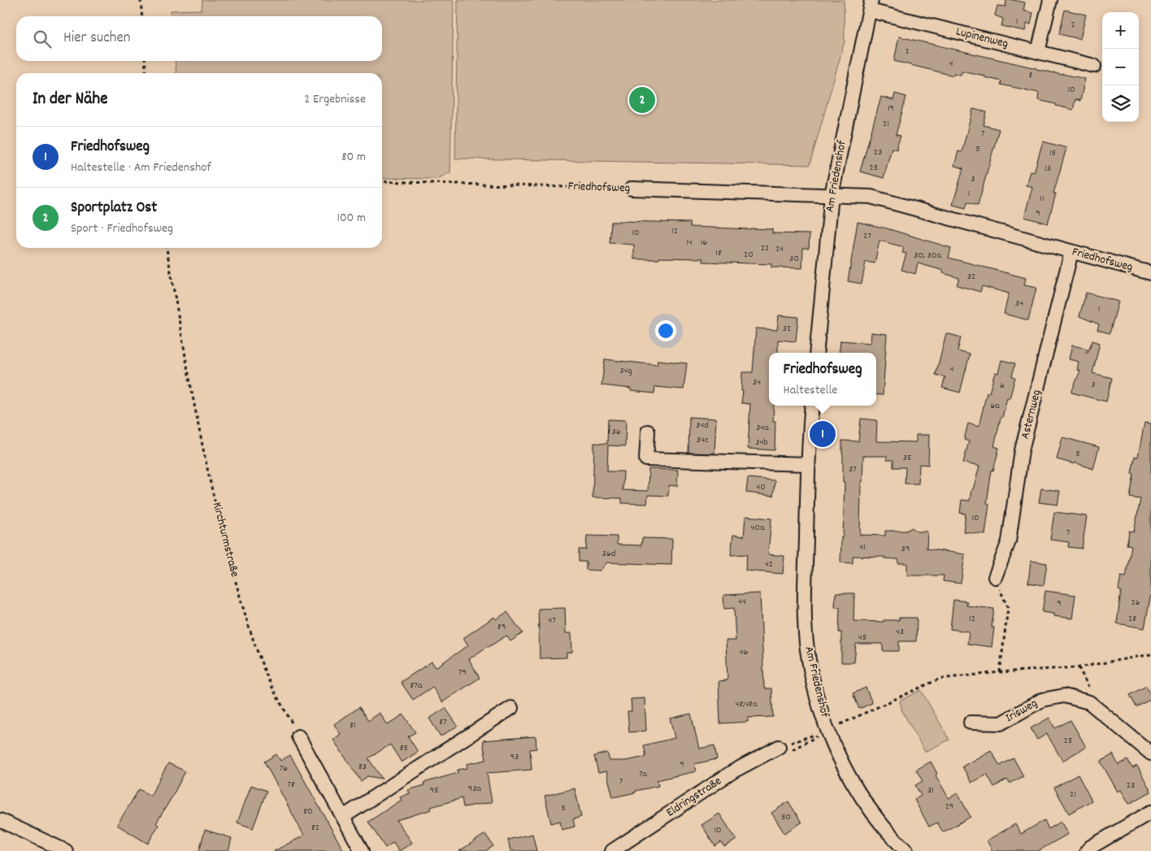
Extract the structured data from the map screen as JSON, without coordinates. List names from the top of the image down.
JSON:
{
  "streets": {
    "street": [
      "Lupinenweg",
      "Am Friedenshof",
      "Friedhofsweg",
      "Asternweg",
      "Irisweg",
      "Eldringstraße"
    ],
    "path": ["Kirchturmstraße"]
  },
  "crossings": [
    ["Lupinenweg", "Am Friedenshof"],
    ["Am Friedenshof", "Friedhofsweg"],
    ["Friedhofsweg", "Asternweg"]
  ],
  "house_numbers": [
    "1",
    "2",
    "2",
    "4",
    "8",
    "10",
    "19",
    "21",
    "7",
    "5",
    "23",
    "15",
    "25",
    "13",
    "3",
    "1",
    "11",
    "9",
    "12",
    "10",
    "27",
    "14",
    "16",
    "22",
    "24",
    "18",
    "20",
    "30; 30a",
    "30",
    "32",
    "34",
    "1",
    "32",
    "4",
    "34g",
    "34",
    "3",
    "6",
    "6a",
    "34d",
    "34a",
    "36",
    "34c",
    "34b",
    "5",
    "35",
    "37",
    "40",
    "10",
    "40a",
    "7",
    "41",
    "39",
    "36d",
    "42",
    "44",
    "26",
    "9",
    "12",
    "28",
    "47",
    "89",
    "43",
    "45",
    "46",
    "79",
    "87a",
    "48;48a",
    "87",
    "81",
    "25",
    "85",
    "93",
    "9",
    "83",
    "76",
    "7a",
    "7",
    "78",
    "23",
    "93a",
    "95",
    "31",
    "21",
    "29",
    "5",
    "80",
    "50",
    "82",
    "10"
  ],
  "page": {
    "map_buttons": ["+", "−"],
    "search": "Hier suchen",
    "heading": ["In der Nähe", "2 Ergebnisse"],
    "pins": ["2", "1"],
    "list": [
      {
        "mark": "1",
        "name": "Friedhofsweg",
        "note": "Haltestelle · Am Friedenshof",
        "value": "80 m"
      },
      {
        "mark": "2",
        "name": "Sportplatz Ost",
        "note": "Sport · Friedhofsweg",
        "value": "100 m"
      }
    ],
    "popup": ["Friedhofsweg", "Haltestelle"]
  }
}
